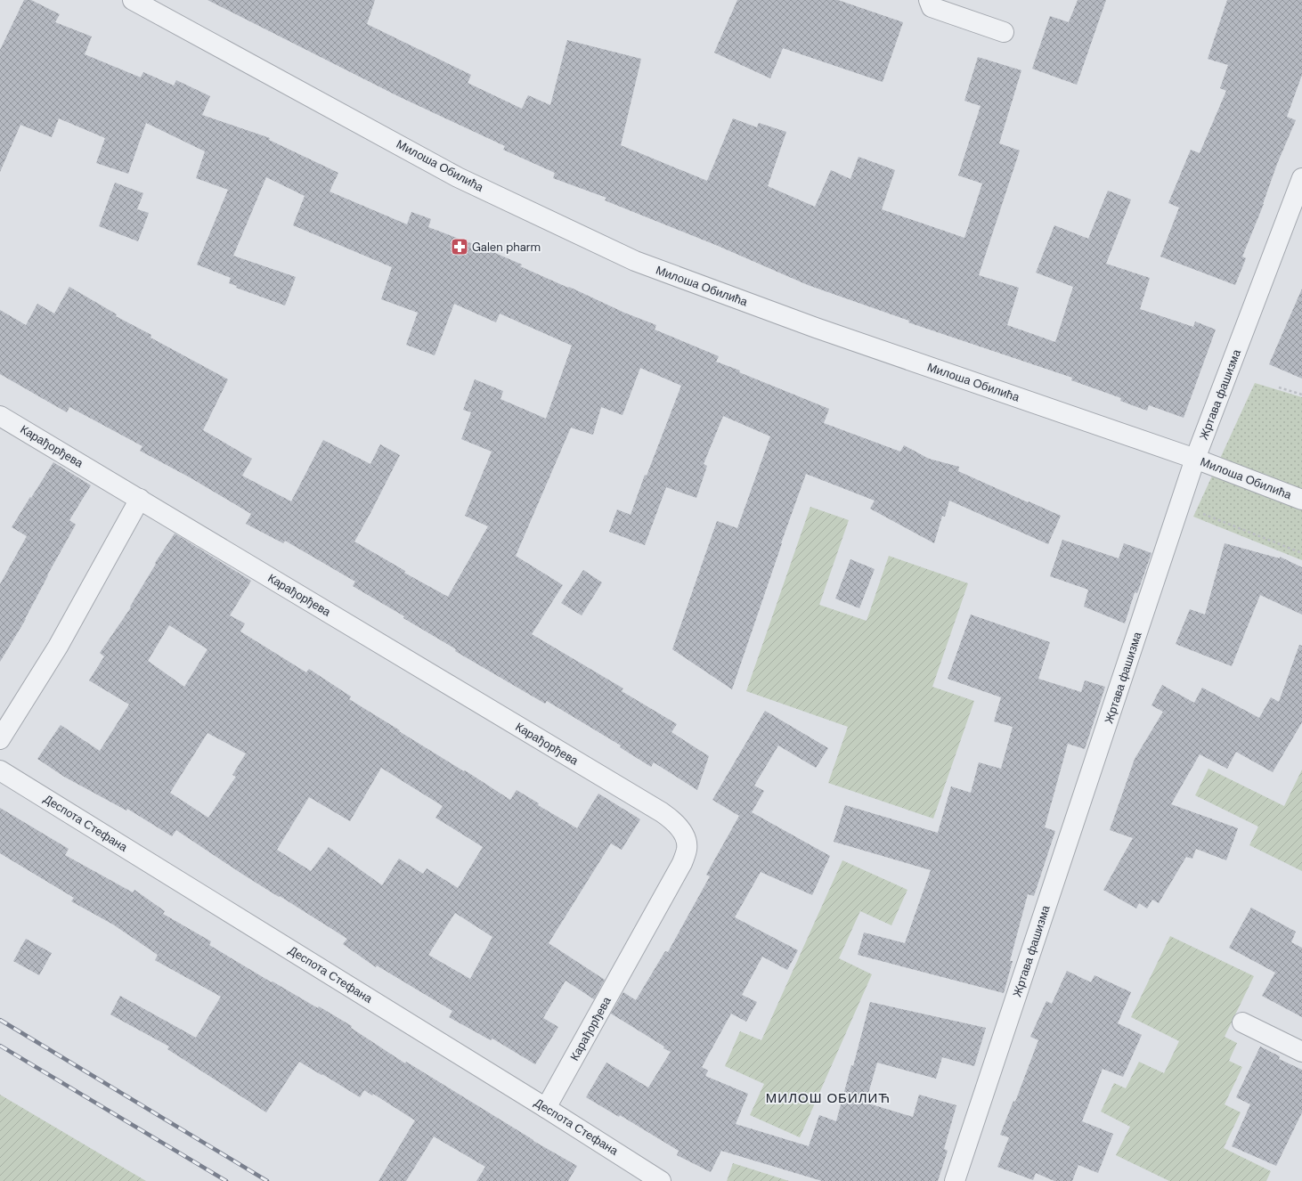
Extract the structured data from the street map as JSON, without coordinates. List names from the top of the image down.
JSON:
{
  "streets": {
    "street": [
      "Милоша Обилића",
      "Жртава фашизма",
      "Карађорђева",
      "Деспота Стефана"
    ]
  },
  "crossings": [
    ["Милоша Обилића", "Жртава фашизма"],
    ["Карађорђева", "Деспота Стефана"]
  ],
  "districts": ["МИЛОШ ОБИЛИЋ"],
  "places": {
    "pharmacy": ["Galen pharm"]
  }
}
